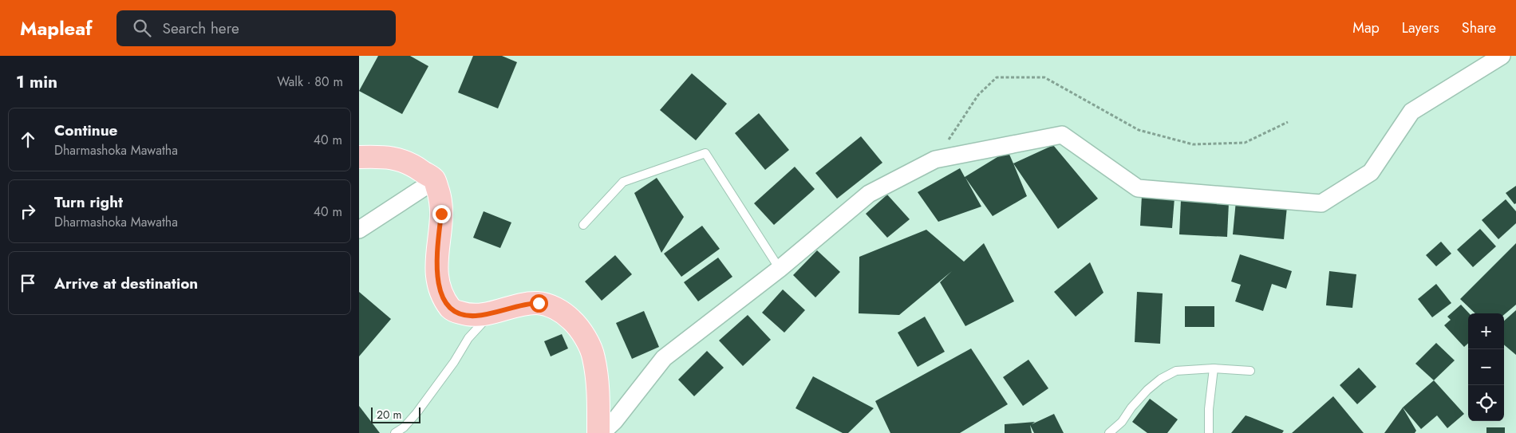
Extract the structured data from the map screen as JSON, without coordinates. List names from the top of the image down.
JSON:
{
  "scale_bar": "20 m",
  "page": {
    "header": "Mapleaf",
    "search": "Search here",
    "nav": ["Map", "Layers", "Share"],
    "heading": ["1 min", "Walk · 80 m"],
    "list": [
      ["Continue", "Dharmashoka Mawatha", "40 m"],
      ["Turn right", "Dharmashoka Mawatha", "40 m"],
      "Arrive at destination"
    ],
    "map_buttons": ["+", "−"],
    "scale": "20 m"
  }
}
